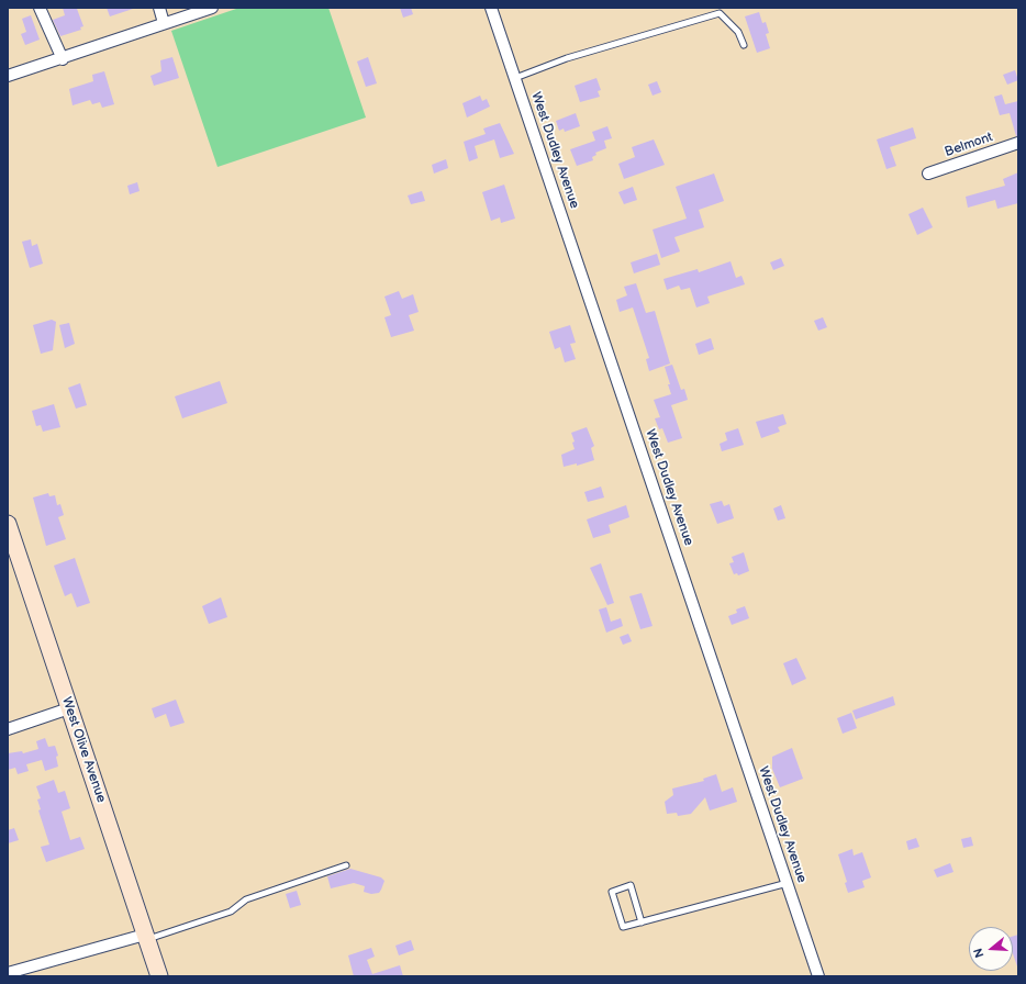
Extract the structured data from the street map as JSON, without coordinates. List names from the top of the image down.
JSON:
{
  "streets": {
    "main road": ["West Olive Avenue"],
    "street": ["Belmont", "West Dudley Avenue"]
  },
  "north": "left"
}
